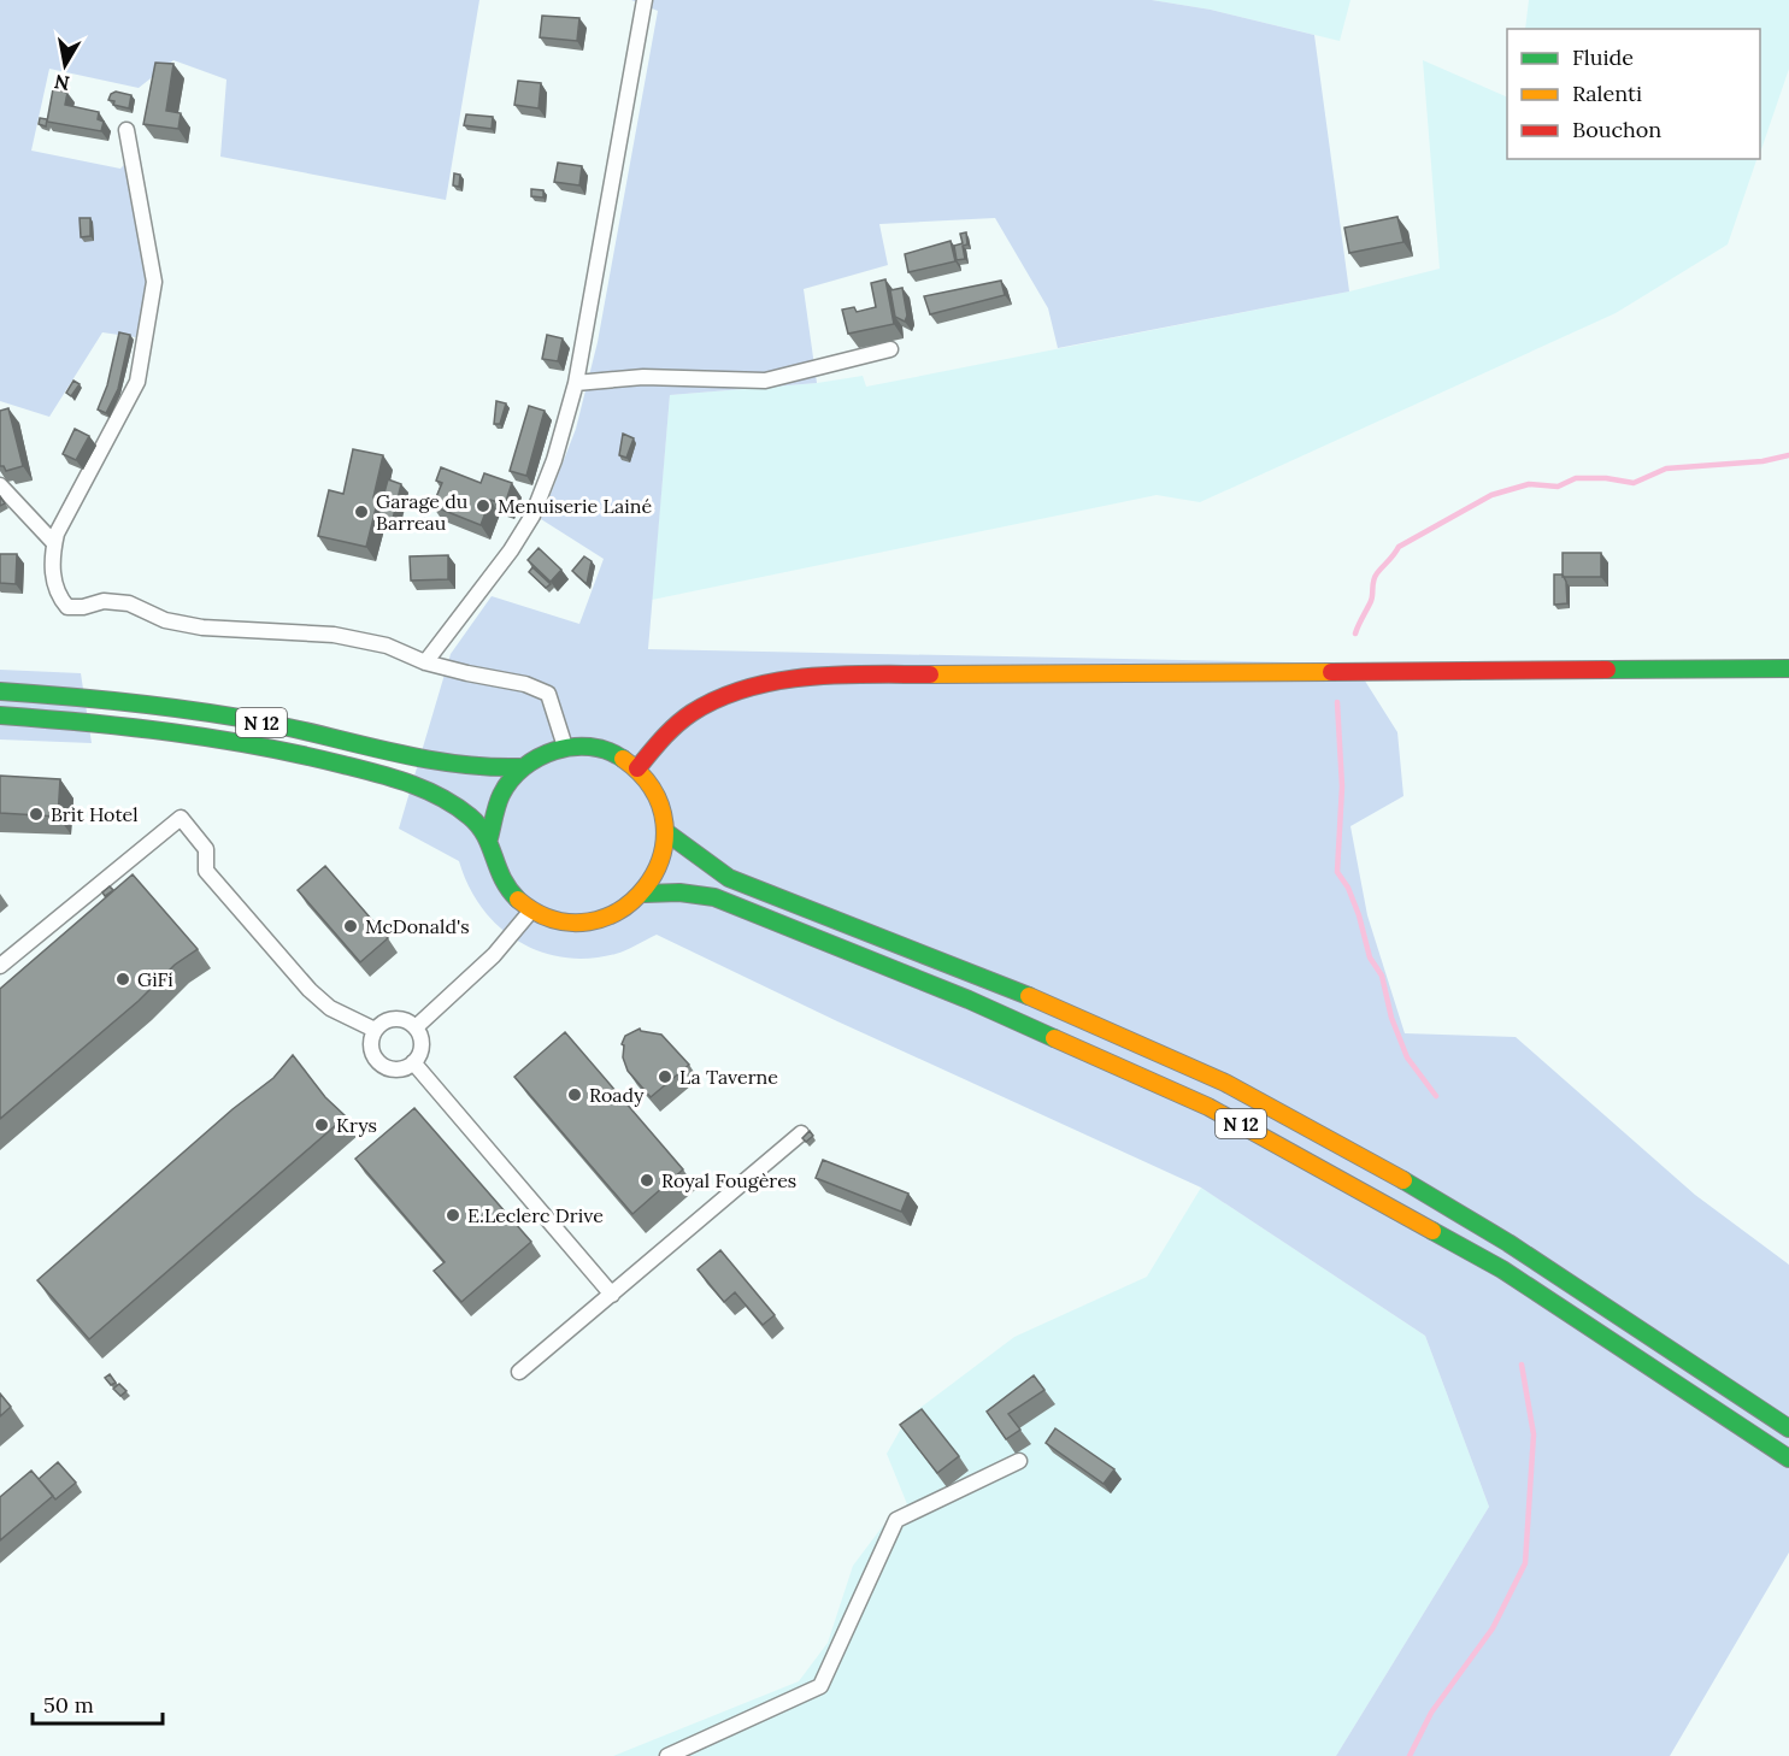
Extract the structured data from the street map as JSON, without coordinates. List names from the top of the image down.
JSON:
{
  "streets": {
    "main road": ["N 12"]
  },
  "places": [
    "Menuiserie Lainé",
    "Garage du Barreau",
    "Brit Hotel",
    "McDonald's",
    "GiFi",
    "La Taverne",
    "Roady",
    "Krys",
    "Royal Fougères",
    "E.Leclerc Drive"
  ],
  "legend": ["Fluide", "Ralenti", "Bouchon"],
  "scale_bar": "50 m",
  "north": "bottom"
}
